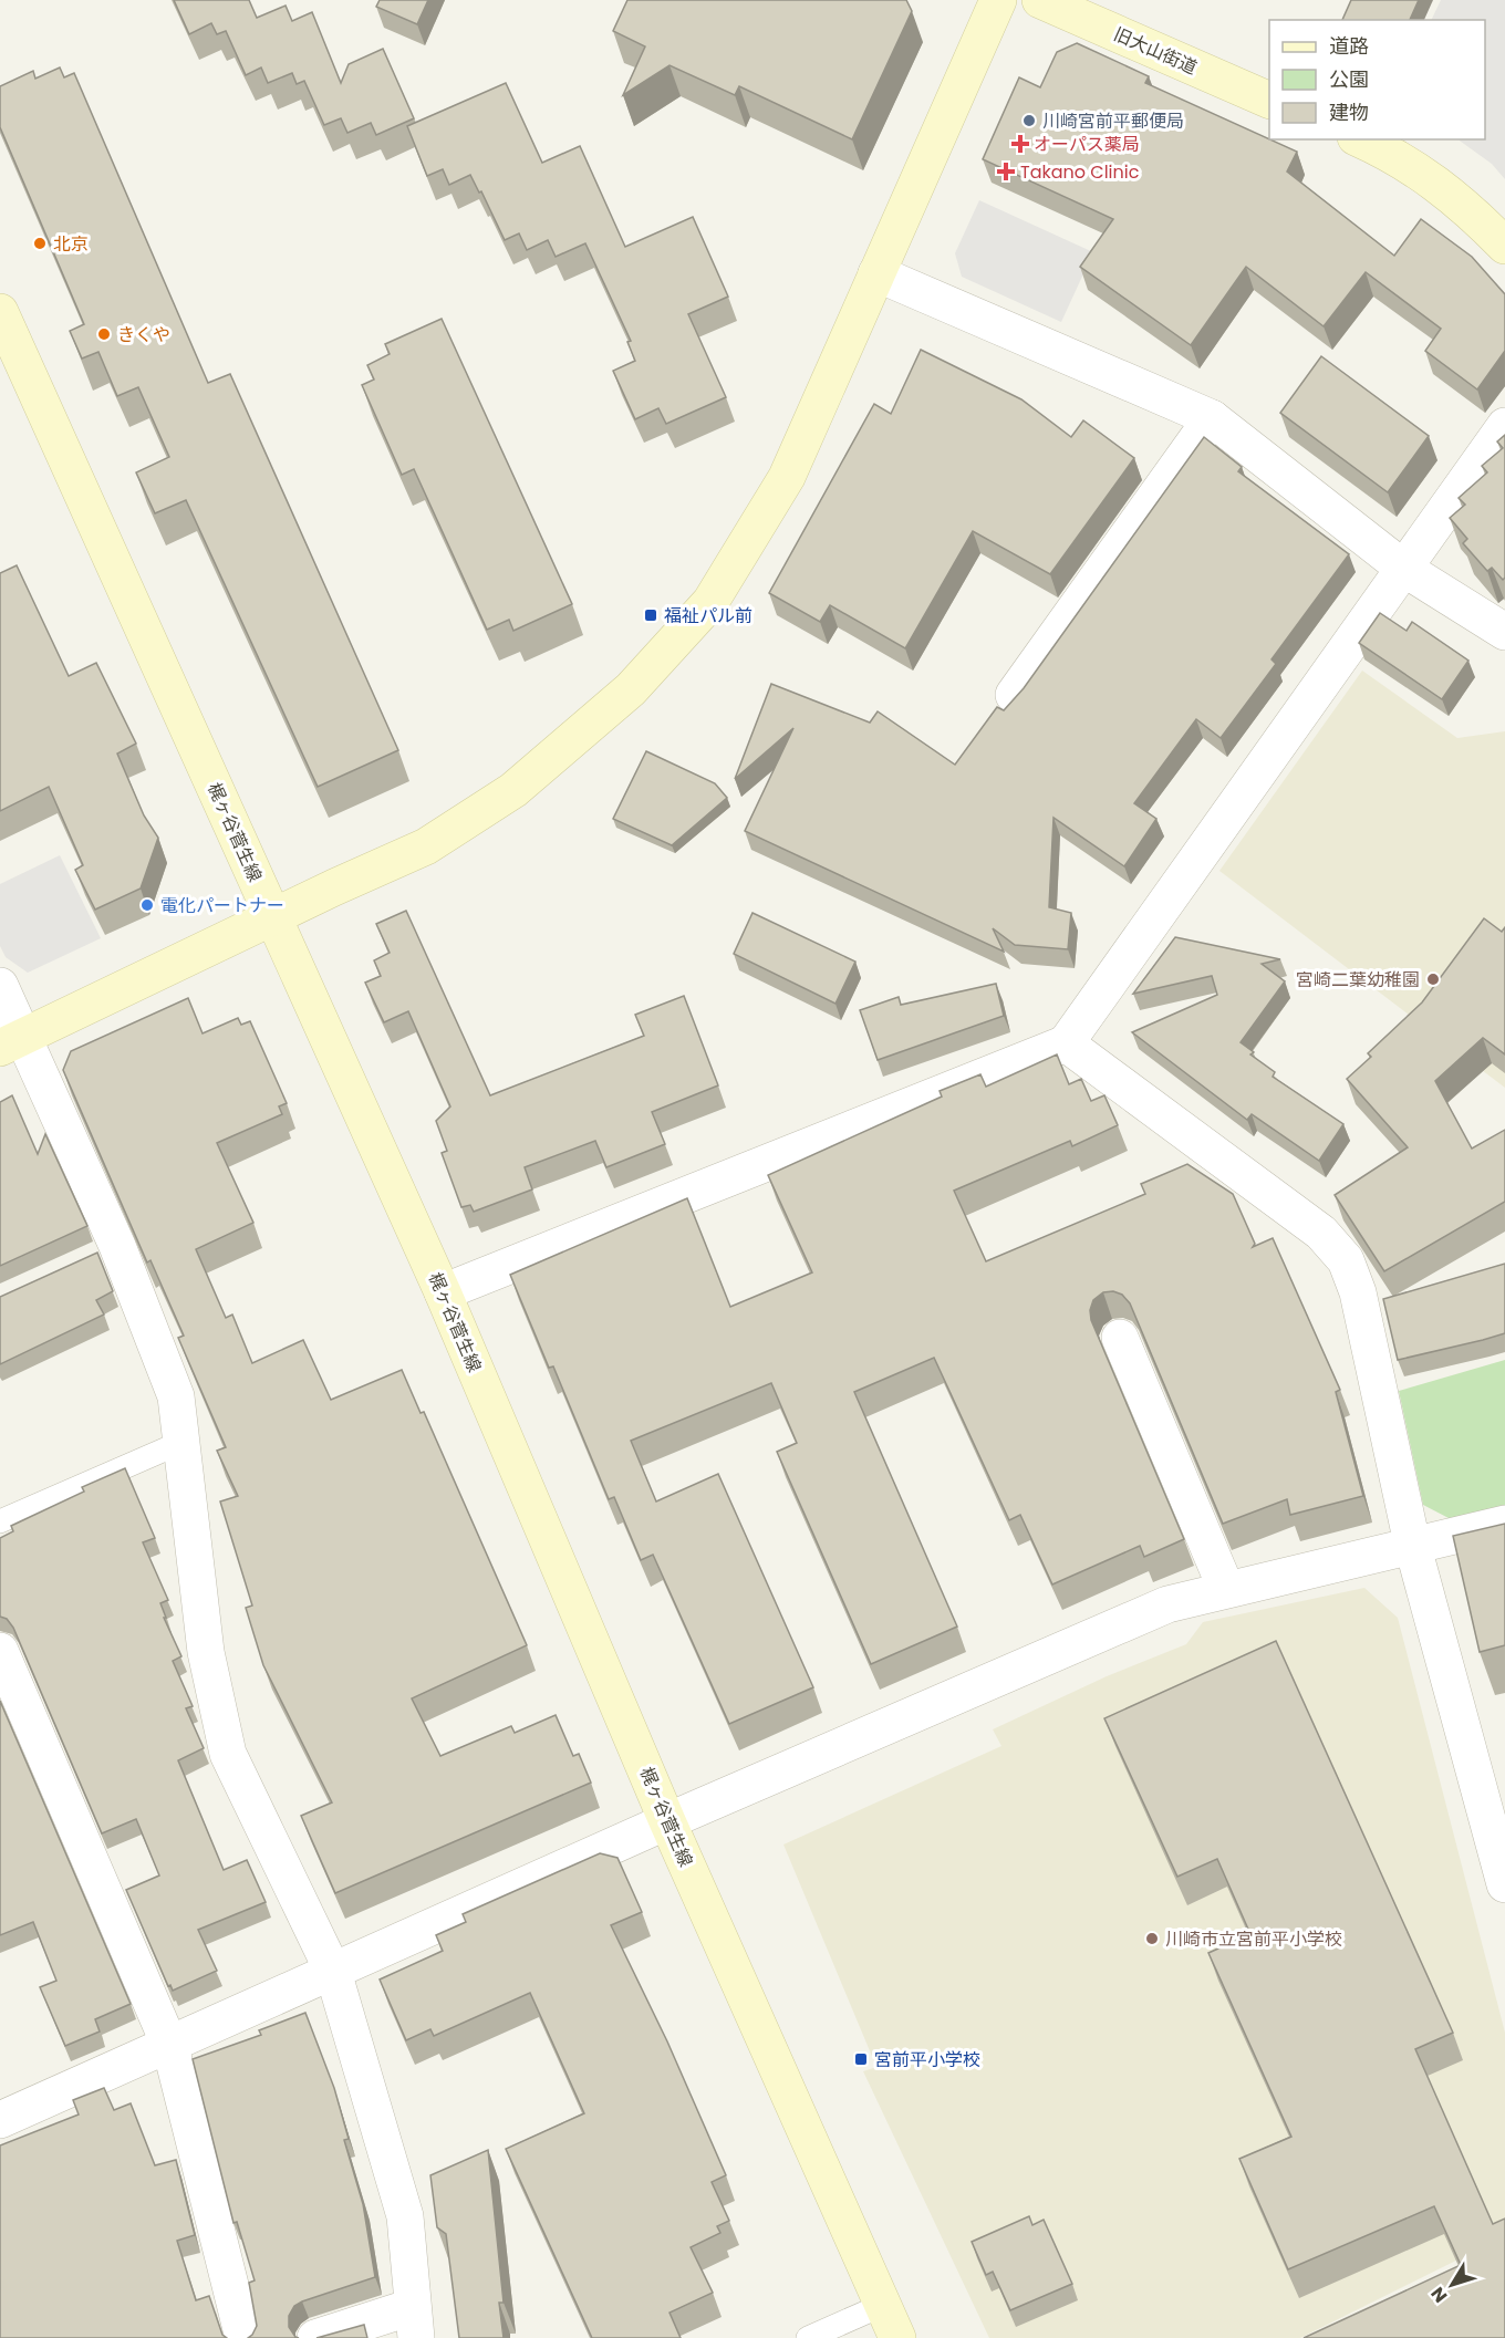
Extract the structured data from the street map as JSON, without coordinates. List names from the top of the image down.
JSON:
{
  "streets": {
    "street": ["旧大山街道", "梶ヶ谷菅生線"]
  },
  "places": {
    "other": [
      "川崎宮前平郵便局",
      "北京",
      "きくや",
      "電化パートナー",
      "宮崎二葉幼稚園",
      "川崎市立宮前平小学校"
    ],
    "health": ["オーパス薬局", "Takano Clinic"],
    "transit": ["福祉パル前", "宮前平小学校"]
  },
  "legend": ["道路", "公園", "建物"],
  "north": "bottom left"
}
